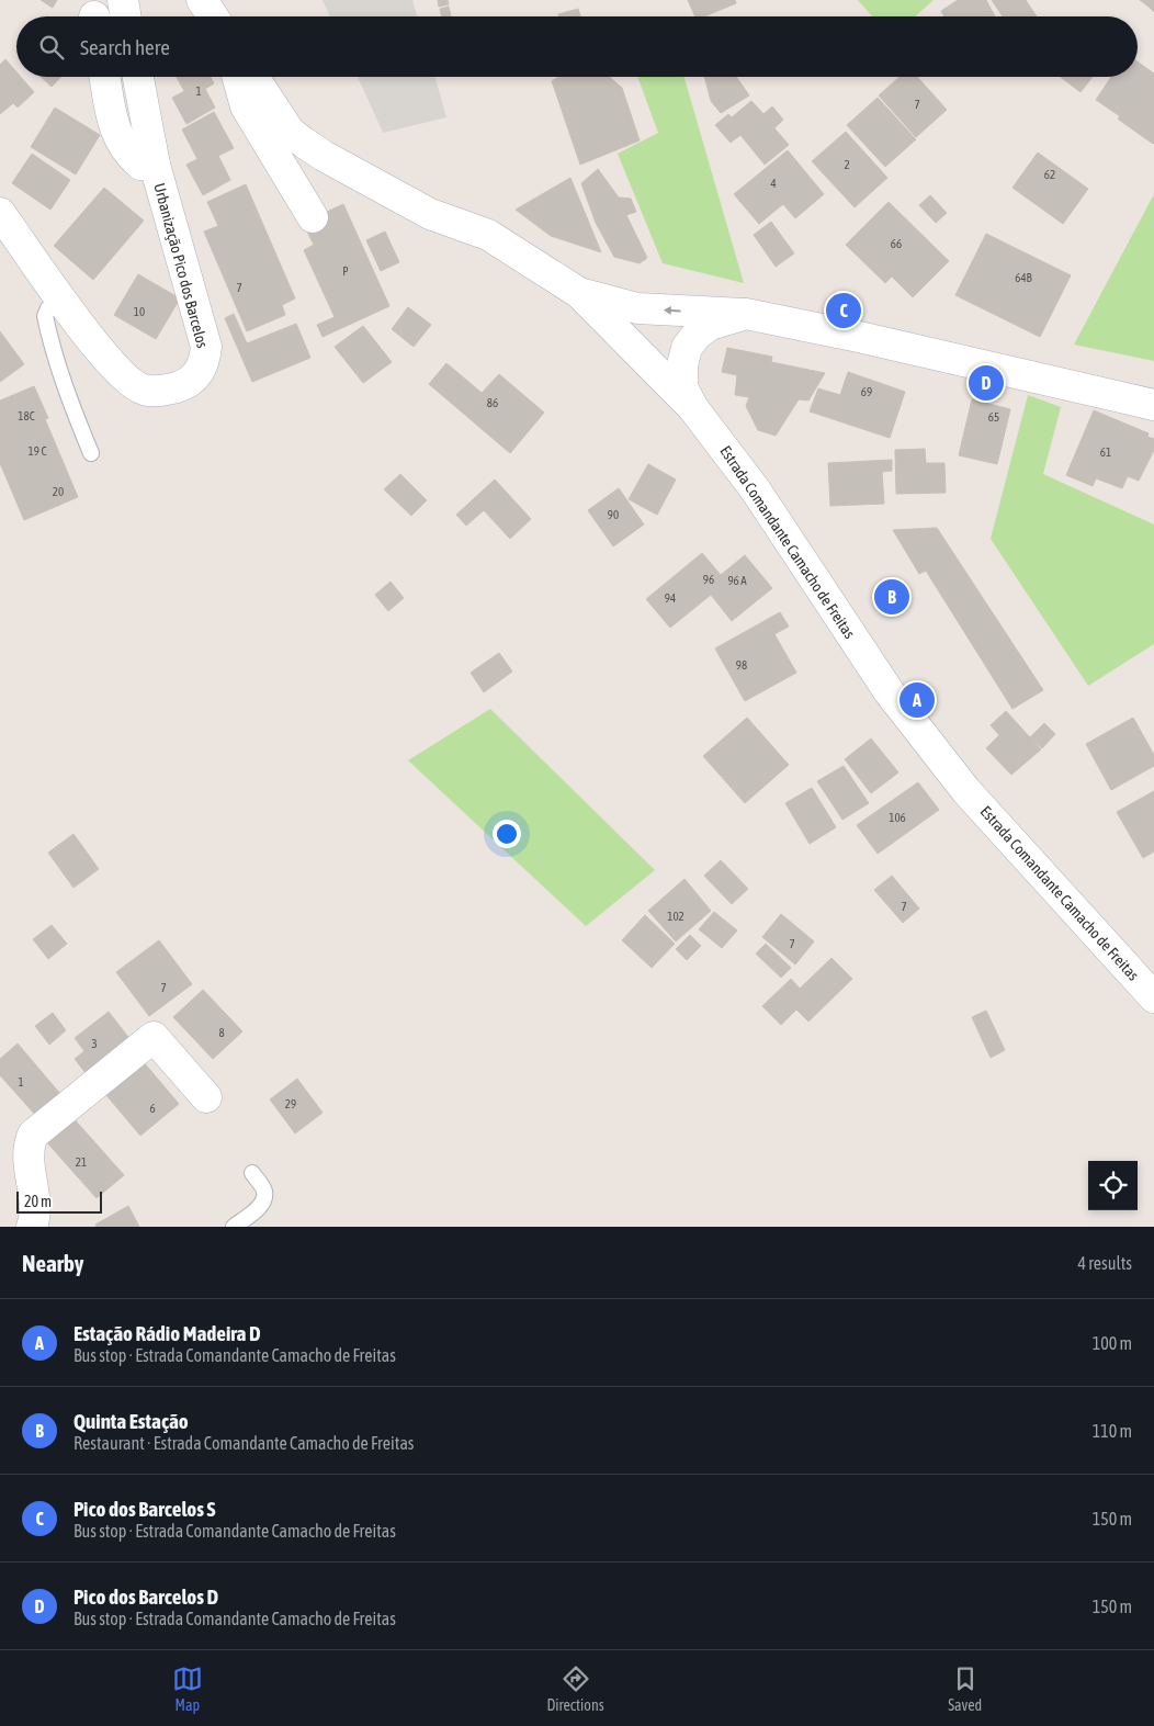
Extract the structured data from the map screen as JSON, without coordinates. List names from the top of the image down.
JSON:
{
  "streets": {
    "street": ["Urbanização Pico dos Barcelos", "Estrada Comandante Camacho de Freitas"]
  },
  "house_numbers": [
    "1",
    "7",
    "2",
    "62",
    "4",
    "66",
    "P",
    "64B",
    "7",
    "10",
    "69",
    "86",
    "18C",
    "65",
    "19 C",
    "61",
    "20",
    "90",
    "96",
    "96 A",
    "94",
    "98",
    "106",
    "7",
    "102",
    "7",
    "7",
    "8",
    "3",
    "1",
    "29",
    "6",
    "21"
  ],
  "scale_bar": "20 m",
  "page": {
    "search": "Search here",
    "pins": [
      "C",
      "D",
      "B",
      "A"
    ],
    "scale": "20 m",
    "heading": ["Nearby", "4 results"],
    "list": [
      {
        "mark": "A",
        "name": "Estação Rádio Madeira D",
        "note": "Bus stop · Estrada Comandante Camacho de Freitas",
        "value": "100 m"
      },
      {
        "mark": "B",
        "name": "Quinta Estação",
        "note": "Restaurant · Estrada Comandante Camacho de Freitas",
        "value": "110 m"
      },
      {
        "mark": "C",
        "name": "Pico dos Barcelos S",
        "note": "Bus stop · Estrada Comandante Camacho de Freitas",
        "value": "150 m"
      },
      {
        "mark": "D",
        "name": "Pico dos Barcelos D",
        "note": "Bus stop · Estrada Comandante Camacho de Freitas",
        "value": "150 m"
      }
    ],
    "nav": ["Map", "Directions", "Saved"]
  }
}
